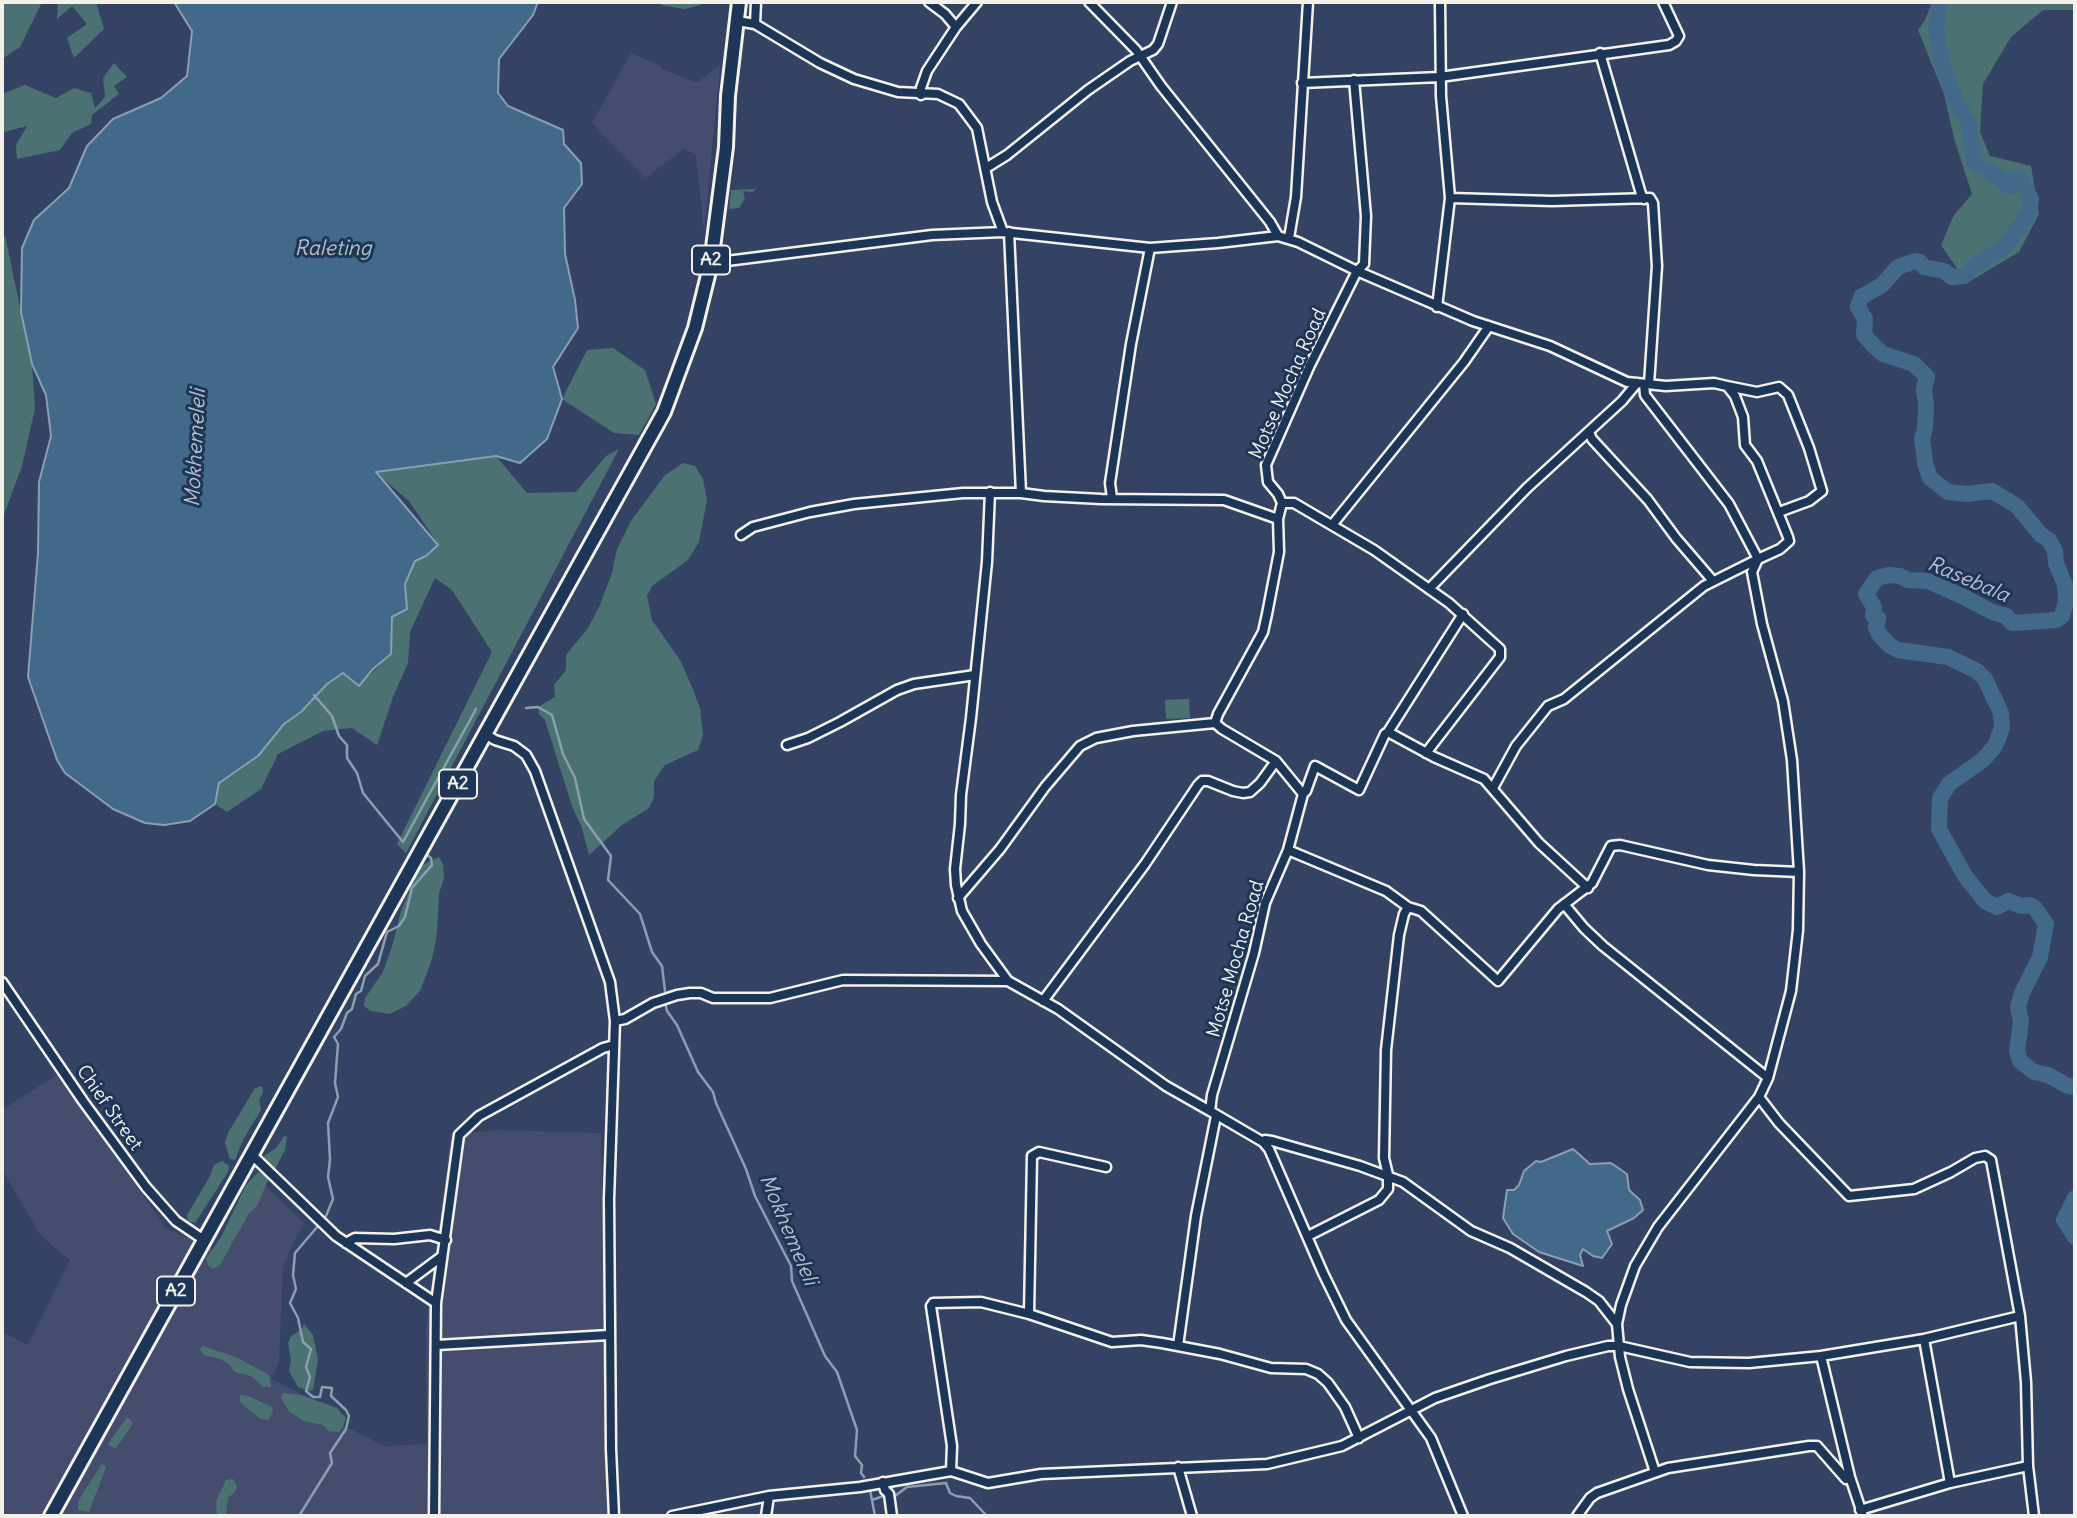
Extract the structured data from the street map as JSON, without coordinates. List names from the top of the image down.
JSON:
{
  "streets": {
    "main road": ["A2"],
    "street": ["Motse Mocha Road", "Chief Street"]
  },
  "crossings": [
    ["A2", "Chief Street"]
  ],
  "water": ["Raleting", "Mokhemeleli", "Rasebala"]
}
